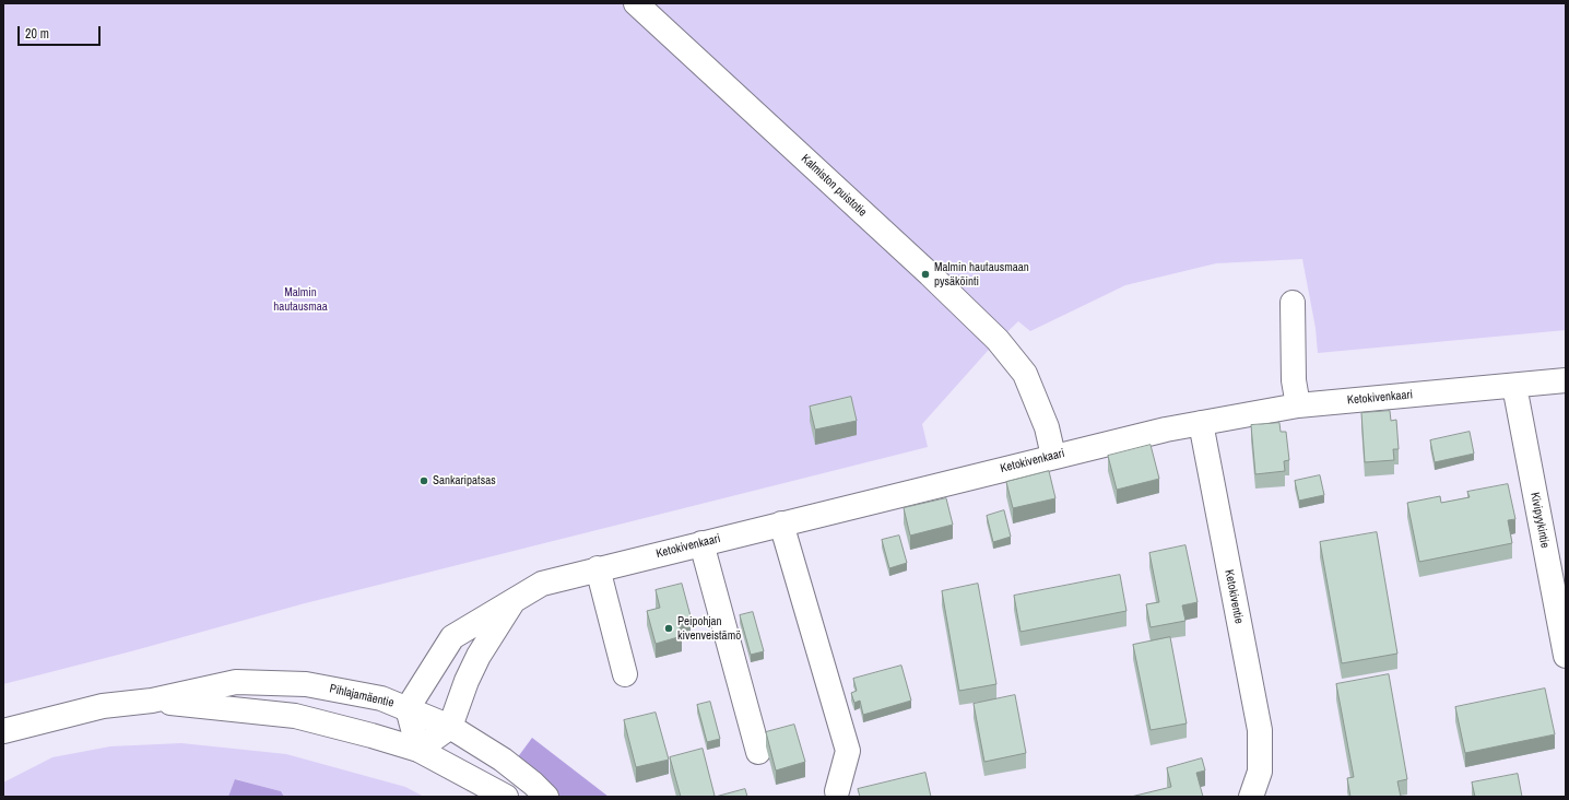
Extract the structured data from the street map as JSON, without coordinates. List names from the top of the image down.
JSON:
{
  "streets": {
    "street": [
      "Kalmiston puistotie",
      "Ketokivenkaari",
      "Kivipyykintie",
      "Ketokiventie",
      "Pihlajamäentie"
    ]
  },
  "crossings": [
    ["Kalmiston puistotie", "Ketokivenkaari"],
    ["Ketokivenkaari", "Kivipyykintie"],
    ["Ketokivenkaari", "Ketokiventie"],
    ["Ketokivenkaari", "Pihlajamäentie"]
  ],
  "parks": ["Malmin hautausmaa"],
  "places": ["Malmin hautausmaan pysäköinti", "Sankaripatsas", "Peipohjan kivenveistämö"],
  "scale_bar": "20 m"
}
